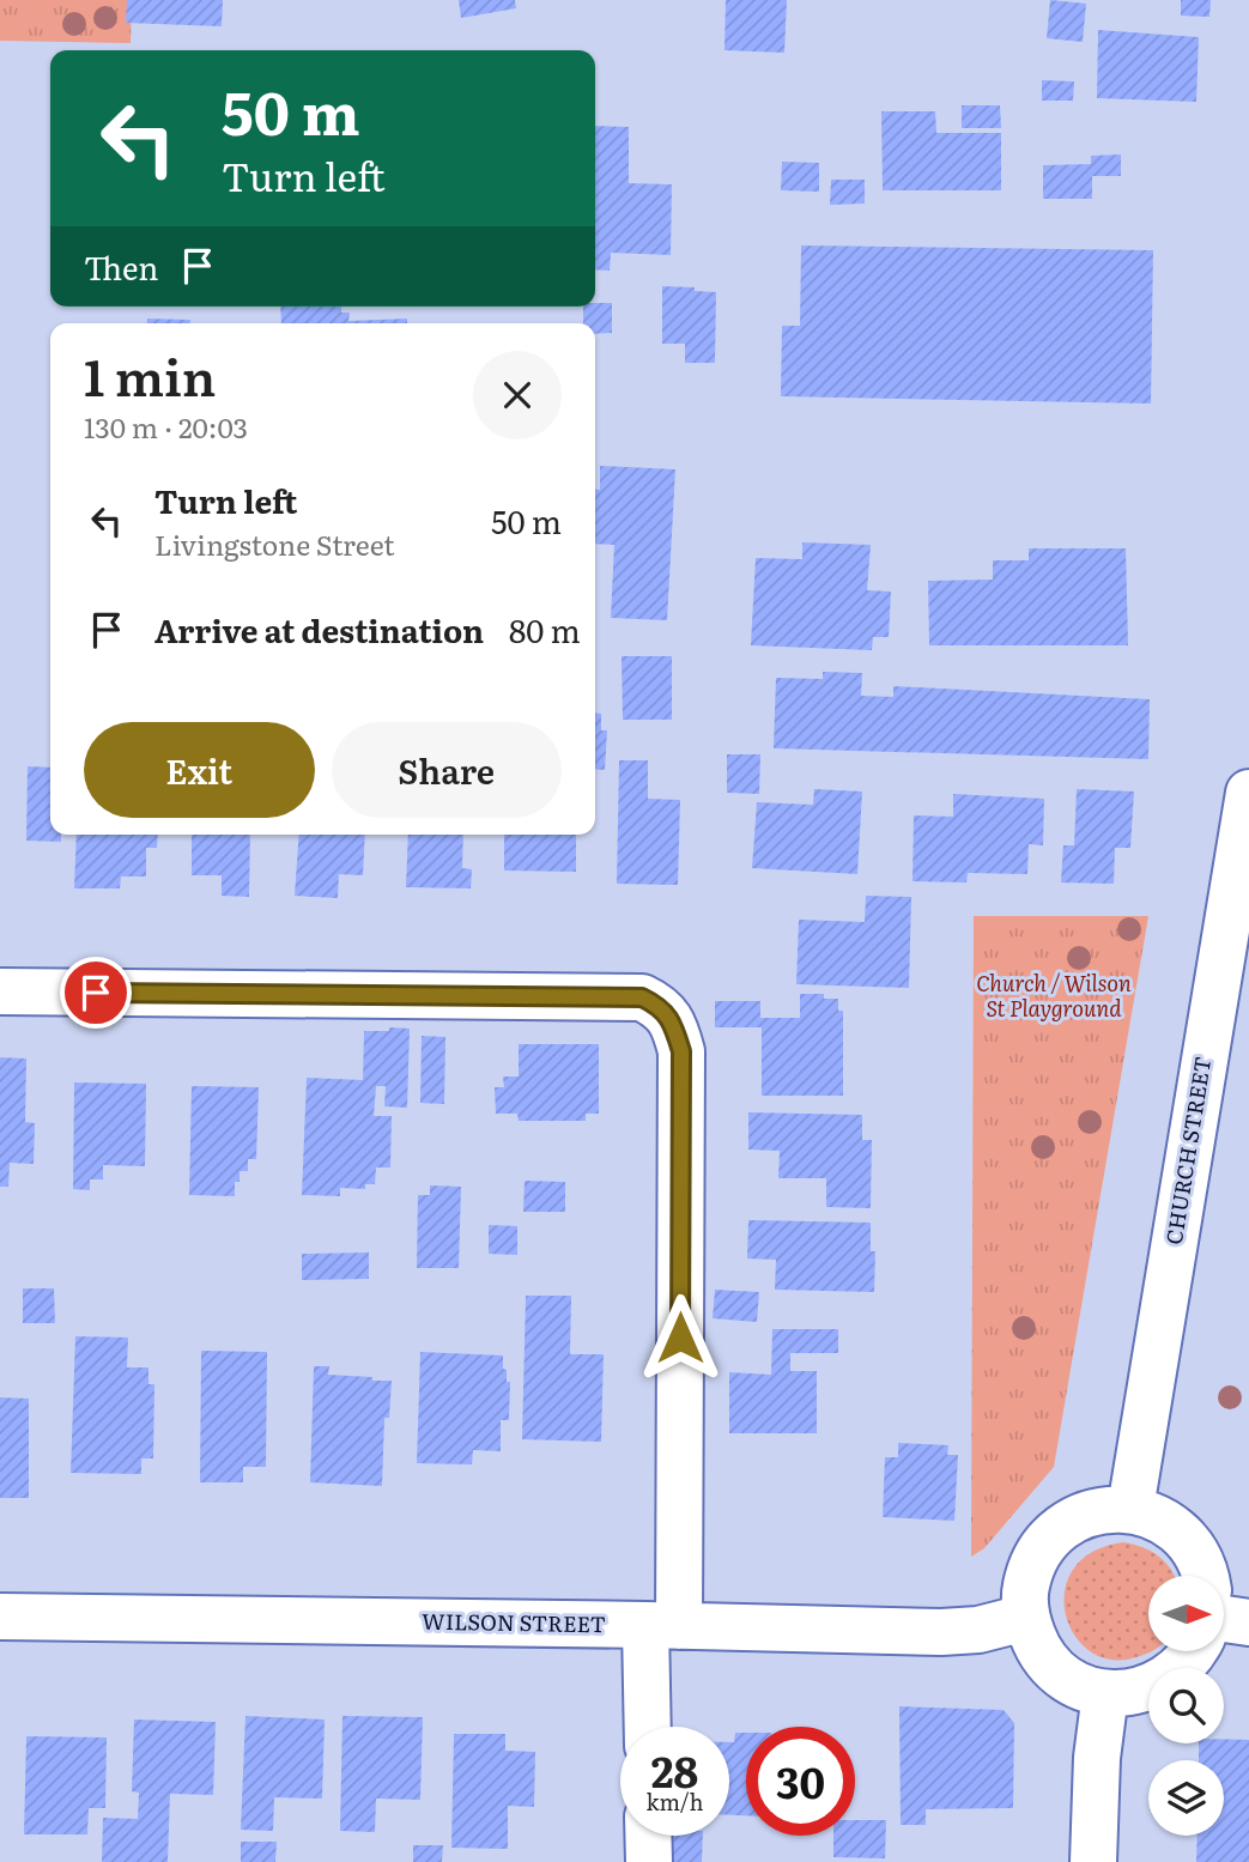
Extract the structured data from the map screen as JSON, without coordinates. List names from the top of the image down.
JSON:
{
  "streets": {
    "street": ["CHURCH STREET", "WILSON STREET"]
  },
  "parks": ["Church / Wilson St Playground"],
  "north": "right",
  "page": {
    "turn": ["50 m", "Turn left"],
    "then": "Then",
    "heading": ["1 min", "130 m · 20:03"],
    "list": [
      {
        "name": "Turn left",
        "note": "Livingstone Street",
        "value": "50 m"
      },
      {
        "name": "Arrive at destination",
        "value": "80 m"
      }
    ],
    "buttons": ["Exit", "Share"],
    "speed": "28 km/h",
    "limit": "30"
  }
}
